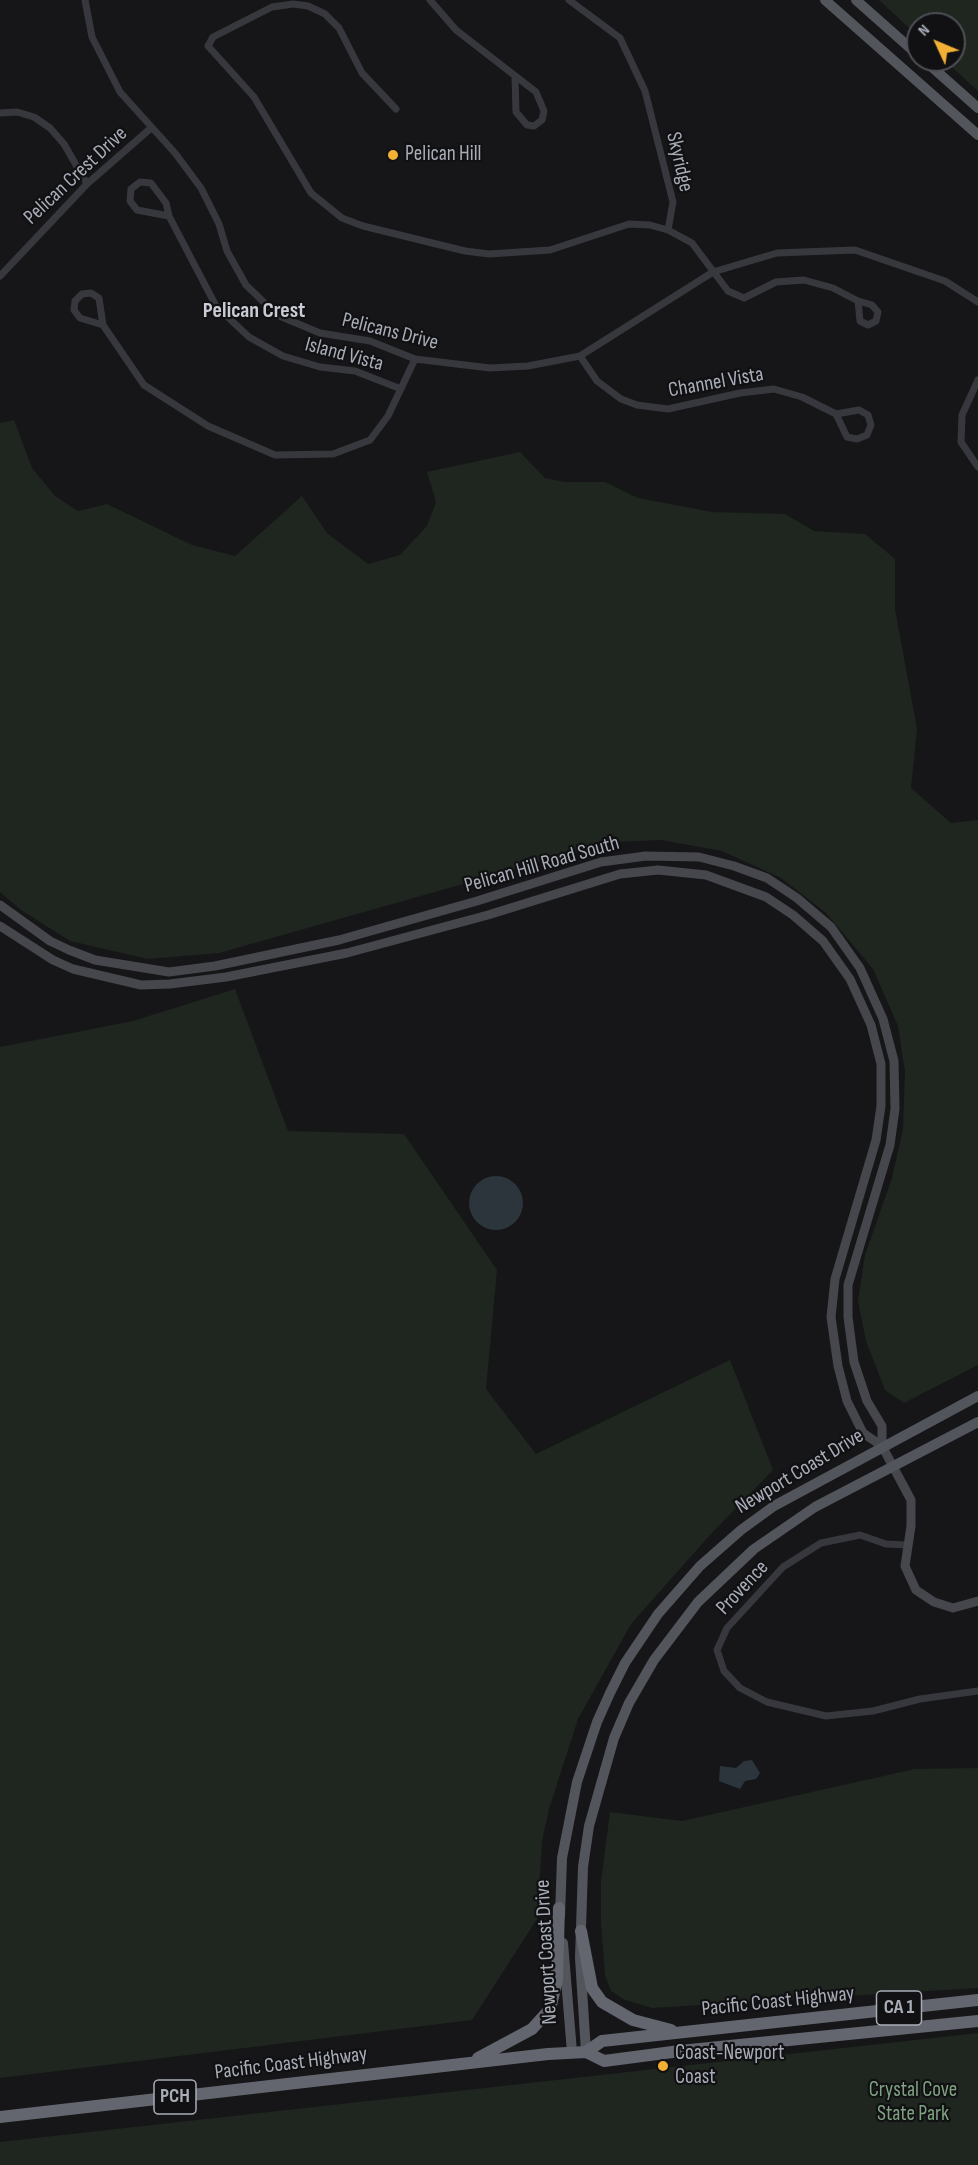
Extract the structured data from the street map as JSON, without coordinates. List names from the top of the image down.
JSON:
{
  "streets": {
    "highway": ["Pacific Coast Highway", "CA 1", "PCH"],
    "main road": ["Newport Coast Drive"],
    "street": [
      "Skyridge",
      "Pelican Crest Drive",
      "Pelicans Drive",
      "Island Vista",
      "Channel Vista",
      "Pelican Hill Road South",
      "Provence"
    ]
  },
  "crossings": [
    ["Pelican Crest Drive", "Pelicans Drive"],
    ["Pelicans Drive", "Channel Vista"],
    ["Pelican Hill Road South", "Newport Coast Drive"],
    ["Pelican Hill Road South", "Provence"],
    ["Newport Coast Drive", "Pacific Coast Highway"]
  ],
  "districts": ["Pelican Crest"],
  "parks": ["Crystal Cove State Park"],
  "places": ["Pelican Hill", "Coast-Newport Coast"],
  "north": "top left"
}
